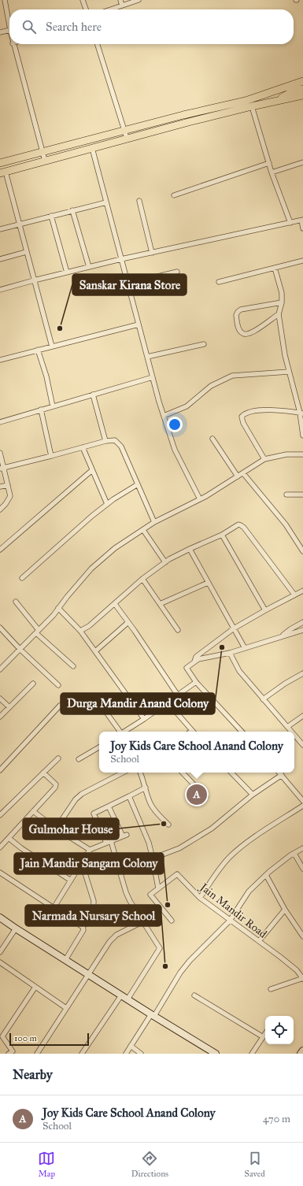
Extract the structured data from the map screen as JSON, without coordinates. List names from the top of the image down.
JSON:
{
  "streets": {
    "street": ["Jain Mandir Road"]
  },
  "places": [
    "Sanskar Kirana Store",
    "Durga Mandir Anand Colony",
    "Gulmohar House",
    "Jain Mandir Sangam Colony",
    "Narmada Nursary School"
  ],
  "scale_bar": "100 m",
  "page": {
    "search": "Search here",
    "popup": ["Joy Kids Care School Anand Colony", "School"],
    "pins": "A",
    "scale": "100 m",
    "heading": "Nearby",
    "list": [
      {
        "mark": "A",
        "name": "Joy Kids Care School Anand Colony",
        "note": "School",
        "value": "470 m"
      }
    ],
    "nav": ["Map", "Directions", "Saved"]
  }
}
